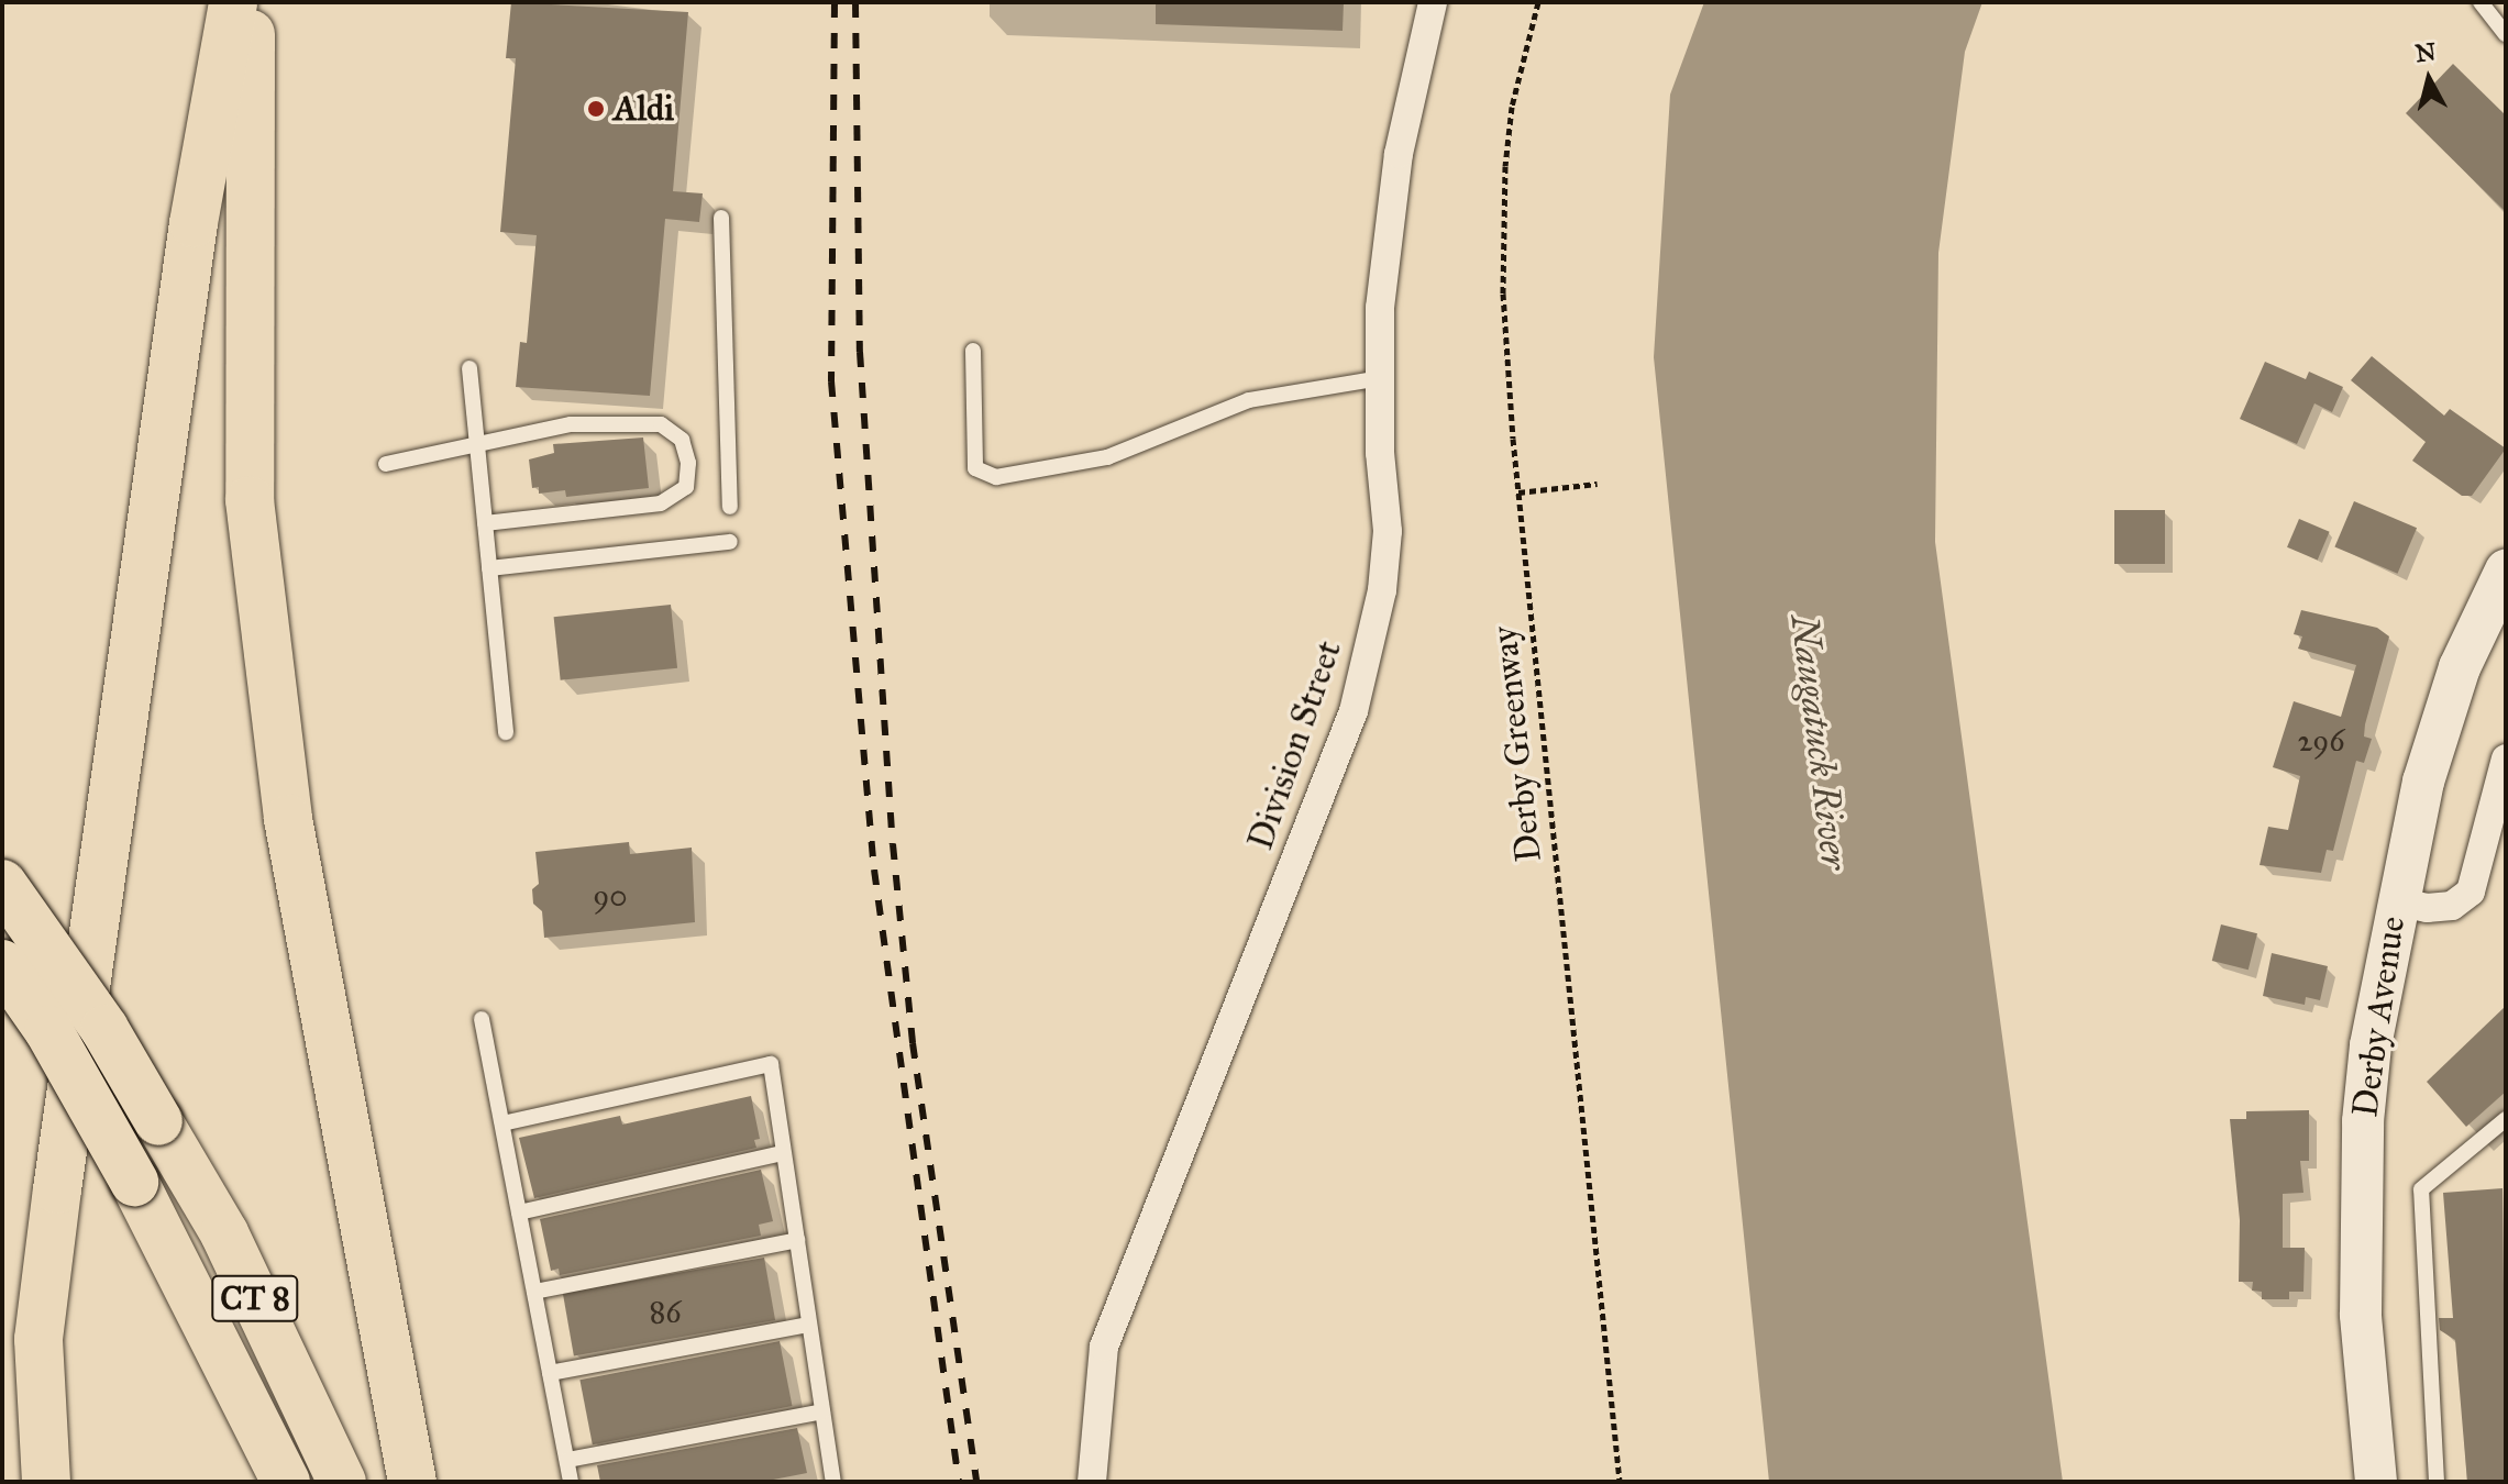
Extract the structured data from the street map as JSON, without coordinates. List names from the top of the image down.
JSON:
{
  "streets": {
    "highway": ["CT 8"],
    "main road": ["Derby Avenue"],
    "street": ["Division Street"],
    "path": ["Derby Greenway"]
  },
  "water": ["Naugatuck River"],
  "places": ["Aldi"],
  "house_numbers": ["296", "90", "86"],
  "north": "top"
}
